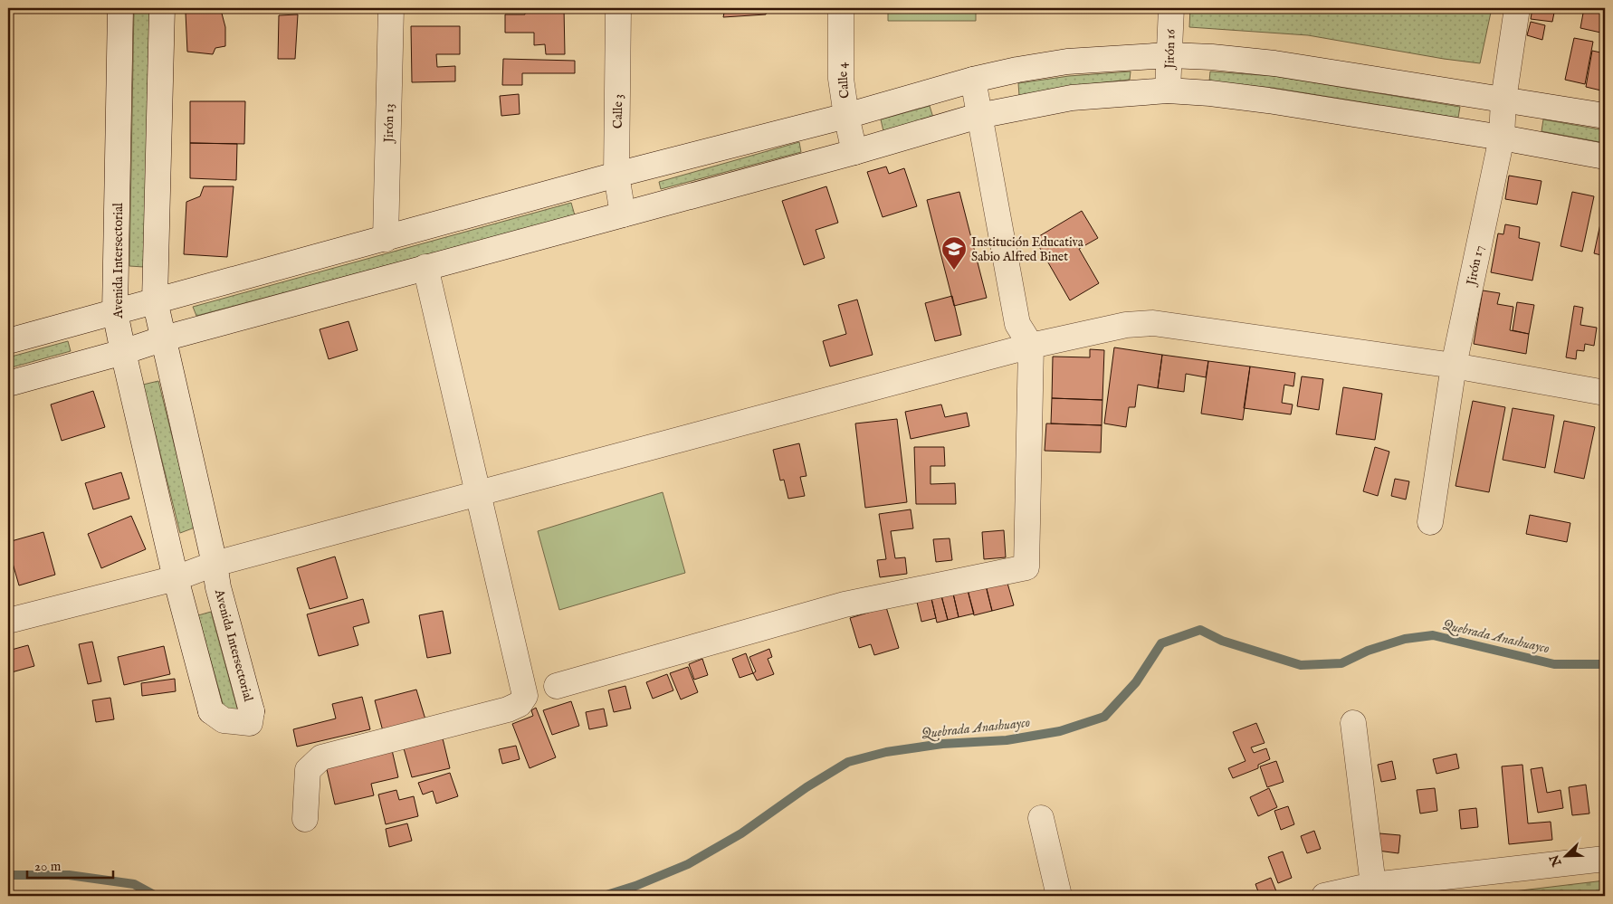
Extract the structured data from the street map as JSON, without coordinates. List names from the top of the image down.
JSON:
{
  "streets": {
    "street": [
      "Jirón 16",
      "Calle 4",
      "Calle 3",
      "Jirón 13",
      "Avenida Intersectorial",
      "Jirón 17"
    ]
  },
  "water": ["Quebrada Anashuayco"],
  "places": {
    "school or university": ["Institución Educativa Sabio Alfred Binet"]
  },
  "scale_bar": "20 m",
  "north": "bottom left"
}
